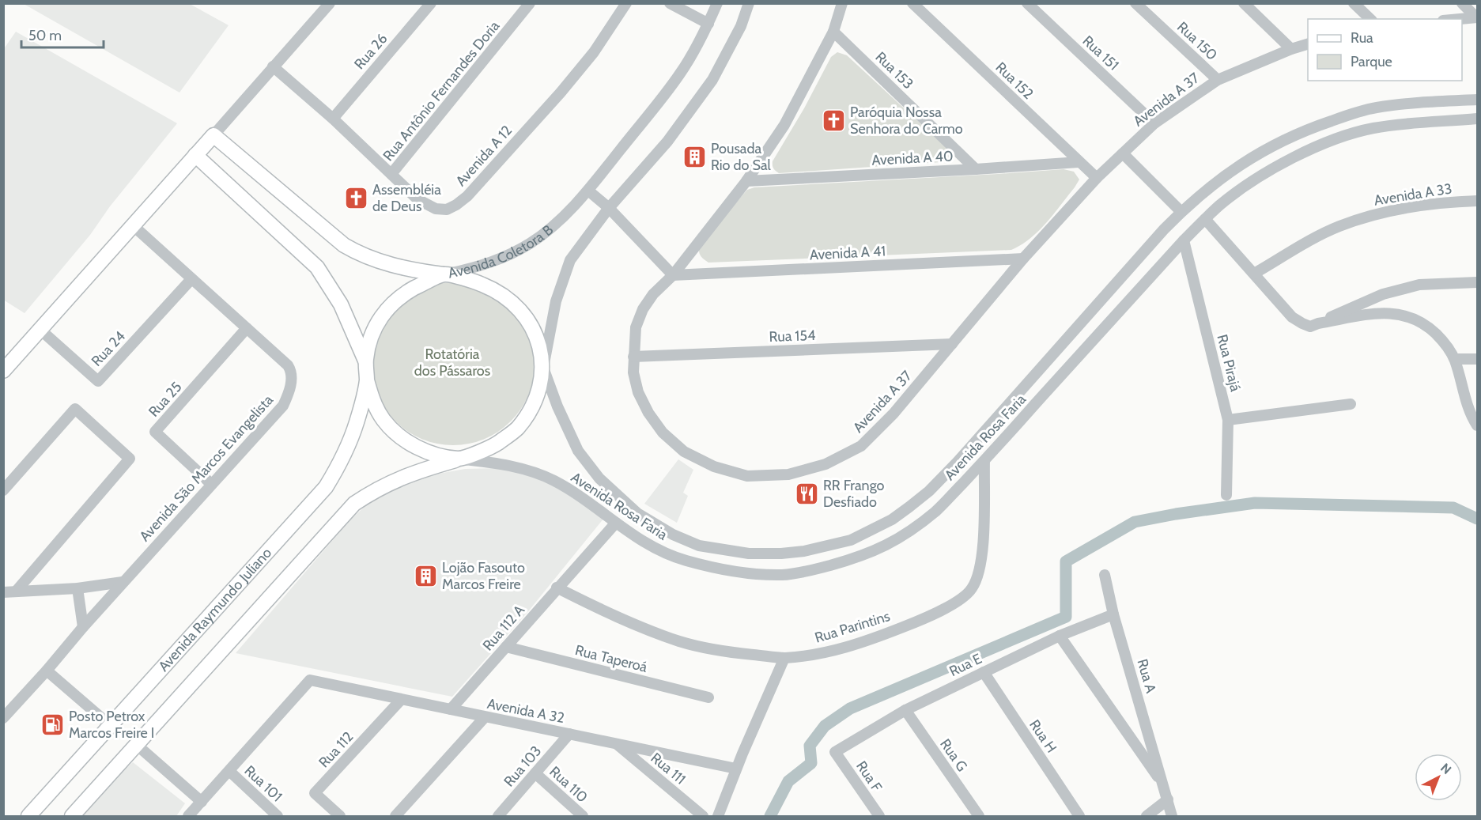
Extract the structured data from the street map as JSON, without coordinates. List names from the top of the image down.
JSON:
{
  "streets": {
    "main road": ["Avenida Coletora B", "Avenida Raymundo Juliano"],
    "street": [
      "Rua 150",
      "Rua 26",
      "Rua 151",
      "Rua 153",
      "Rua 152",
      "Rua Antônio Fernandes Doria",
      "Avenida A 37",
      "Avenida A 12",
      "Avenida A 40",
      "Avenida A 33",
      "Avenida A 41",
      "Rua 154",
      "Rua 24",
      "Rua Pirajá",
      "Rua 25",
      "Avenida Rosa Faria",
      "Avenida São Marcos Evangelista",
      "Rua Parintins",
      "Rua 112 A",
      "Rua Taperoá",
      "Rua E",
      "Rua A",
      "Avenida A 32",
      "Rua H",
      "Rua 112",
      "Rua G",
      "Rua 103",
      "Rua 111",
      "Rua F",
      "Rua 101",
      "Rua 110"
    ]
  },
  "crossings": [
    ["Rua 150", "Avenida A 37"],
    ["Rua 26", "Avenida A 12"],
    ["Rua 151", "Avenida A 37"],
    ["Rua 153", "Avenida A 37"],
    ["Rua 153", "Avenida A 40"],
    ["Rua 152", "Avenida A 37"],
    ["Rua 152", "Avenida A 40"],
    ["Rua Antônio Fernandes Doria", "Avenida A 12"],
    ["Avenida A 37", "Avenida A 40"],
    ["Avenida A 37", "Avenida A 41"],
    ["Avenida A 37", "Rua 154"],
    ["Rua 24", "Avenida São Marcos Evangelista"],
    ["Rua Pirajá", "Avenida Rosa Faria"],
    ["Rua 25", "Avenida São Marcos Evangelista"],
    ["Avenida Rosa Faria", "Rua Parintins"],
    ["Avenida Rosa Faria", "Rua 112 A"],
    ["Rua Parintins", "Rua 112 A"],
    ["Rua 112 A", "Rua Taperoá"],
    ["Rua 112 A", "Avenida A 32"],
    ["Rua E", "Rua A"],
    ["Rua E", "Rua H"],
    ["Rua E", "Rua G"],
    ["Rua E", "Rua F"],
    ["Avenida A 32", "Rua 112"],
    ["Avenida A 32", "Rua 103"],
    ["Avenida A 32", "Rua 111"],
    ["Avenida A 32", "Rua 101"],
    ["Rua 103", "Rua 110"]
  ],
  "parks": ["Rotatória dos Pássaros"],
  "places": {
    "church": ["Paróquia Nossa Senhora do Carmo", "Assembléia de Deus"],
    "building": ["Pousada Rio do Sal", "Lojão Fasouto Marcos Freire"],
    "restaurant": ["RR Frango Desfiado"],
    "fuel station": ["Posto Petrox Marcos Freire I"]
  },
  "legend": ["Rua", "Parque"],
  "scale_bar": "50 m",
  "north": "top right"
}
